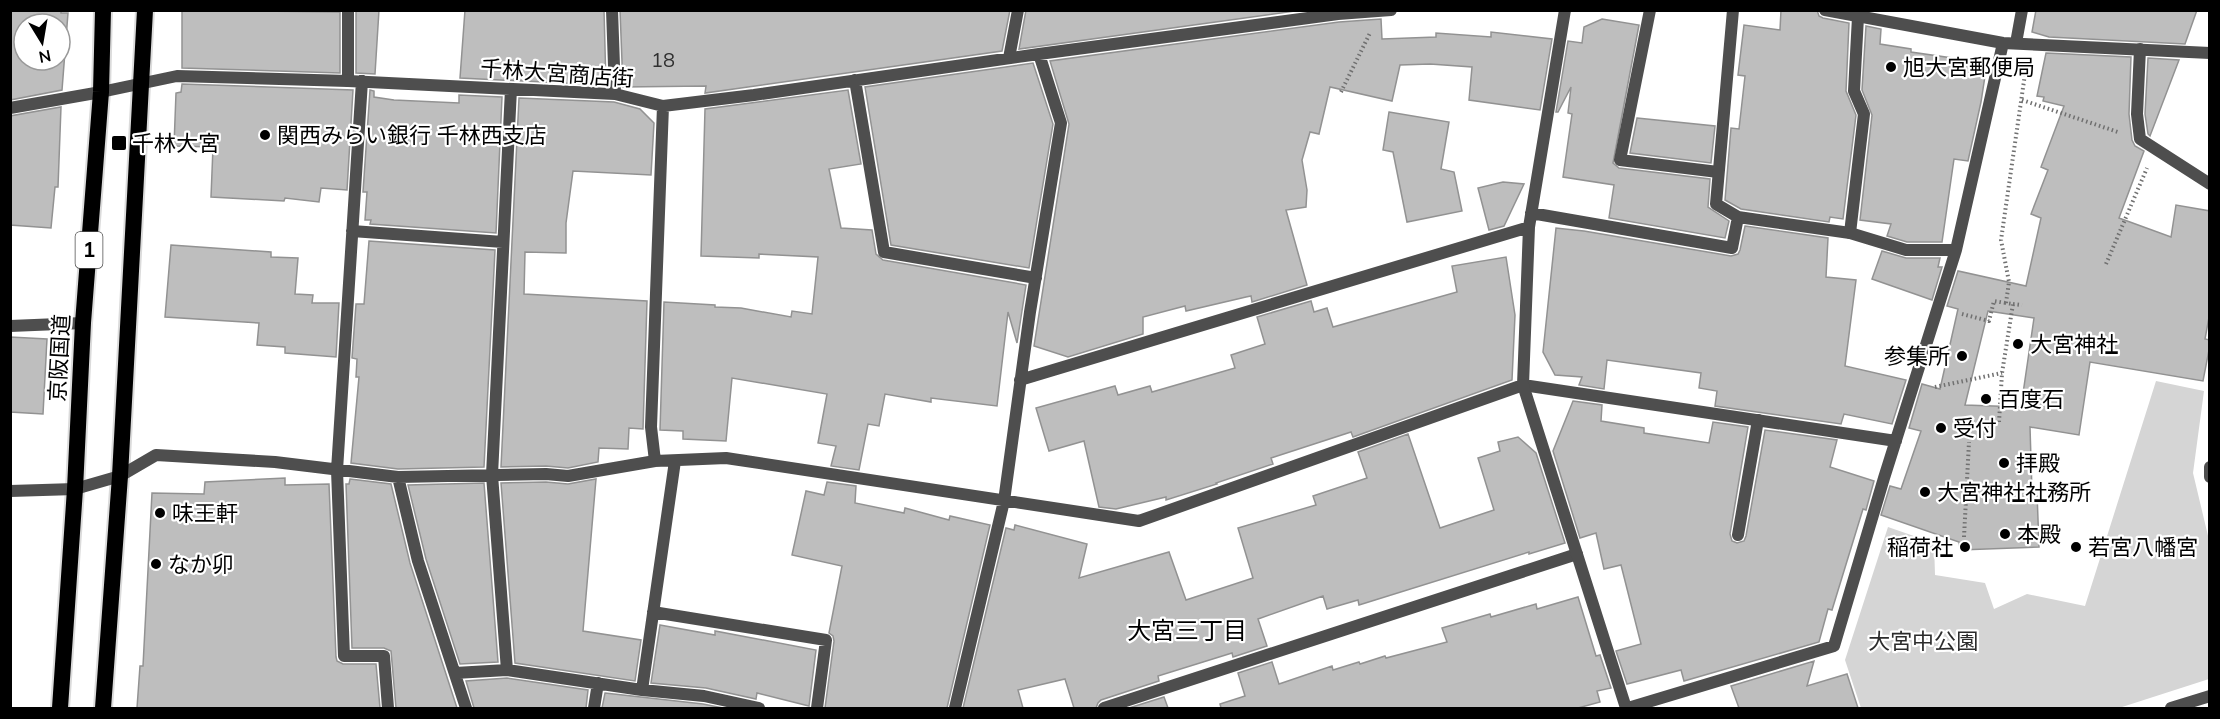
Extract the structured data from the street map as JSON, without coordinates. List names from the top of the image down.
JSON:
{
  "streets": {
    "highway": ["1", "京阪国道"],
    "street": ["千林大宮商店街"]
  },
  "crossings": [
    ["千林大宮商店街", "1"],
    ["千林大宮商店街", "京阪国道"]
  ],
  "districts": ["大宮三丁目"],
  "parks": ["大宮中公園"],
  "places": {
    "other": [
      "旭大宮郵便局",
      "関西みらい銀行 千林西支店",
      "大宮神社",
      "参集所",
      "百度石",
      "受付",
      "拝殿",
      "大宮神社社務所",
      "味王軒",
      "本殿",
      "稲荷社",
      "若宮八幡宮",
      "なか卯"
    ],
    "transit": ["千林大宮"]
  },
  "house_numbers": ["18"],
  "north": "bottom"
}
